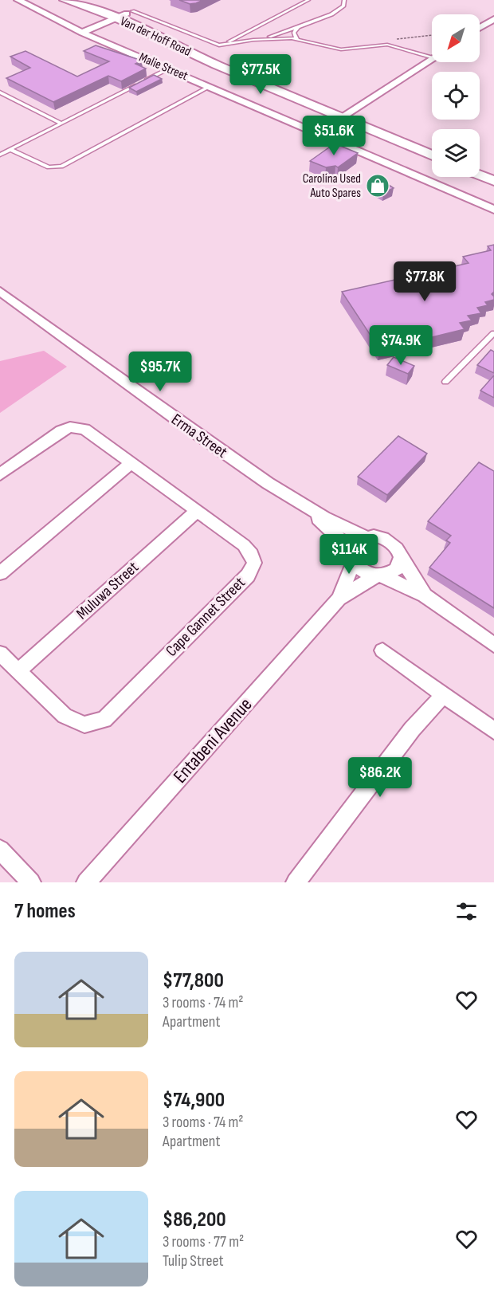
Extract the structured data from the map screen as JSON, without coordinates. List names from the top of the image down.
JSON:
{
  "streets": {
    "main road": ["Van der Hoff Road"],
    "street": [
      "Malie Street",
      "Erma Street",
      "Muluwa Street",
      "Cape Gannet Street",
      "Entabeni Avenue"
    ]
  },
  "crossings": [
    ["Erma Street", "Entabeni Avenue"],
    ["Muluwa Street", "Cape Gannet Street"]
  ],
  "places": {
    "shop": ["Carolina Used Auto Spares"]
  },
  "north": "bottom left",
  "page": {
    "price": [
      "$77.5K",
      "$51.6K",
      "$77.8K",
      "$74.9K",
      "$95.7K",
      "$114K",
      "$86.2K"
    ],
    "heading": "7 homes",
    "list": [
      {
        "name": "$77,800",
        "note": "3 rooms · 74 m² · Apartment"
      },
      {
        "name": "$74,900",
        "note": "3 rooms · 74 m² · Apartment"
      },
      {
        "name": "$86,200",
        "note": "3 rooms · 77 m² · Tulip Street"
      }
    ]
  }
}
